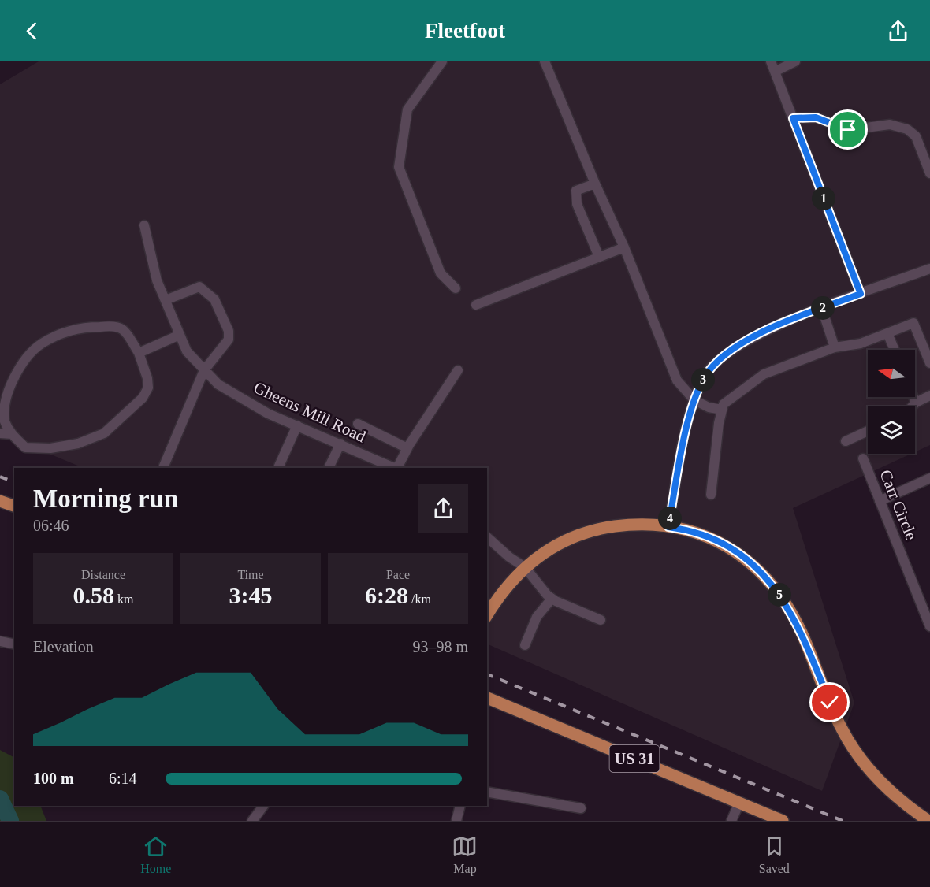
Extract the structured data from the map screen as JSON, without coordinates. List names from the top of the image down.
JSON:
{
  "streets": {
    "main road": ["US 31"],
    "street": ["Gheens Mill Road", "Carr Circle"]
  },
  "north": "left",
  "page": {
    "header": "Fleetfoot",
    "pins": [
      "1",
      "2",
      "3",
      "4",
      "5"
    ],
    "heading": ["Morning run", "06:46"],
    "stats": [
      ["Distance", "0.58 km"],
      ["Time", "3:45"],
      ["Pace", "6:28 /km"]
    ],
    "chart": ["Elevation", "93–98 m"],
    "list": [
      {
        "name": "100 m",
        "note": "6:14"
      }
    ],
    "tabs": ["Home", "Map", "Saved"]
  }
}
